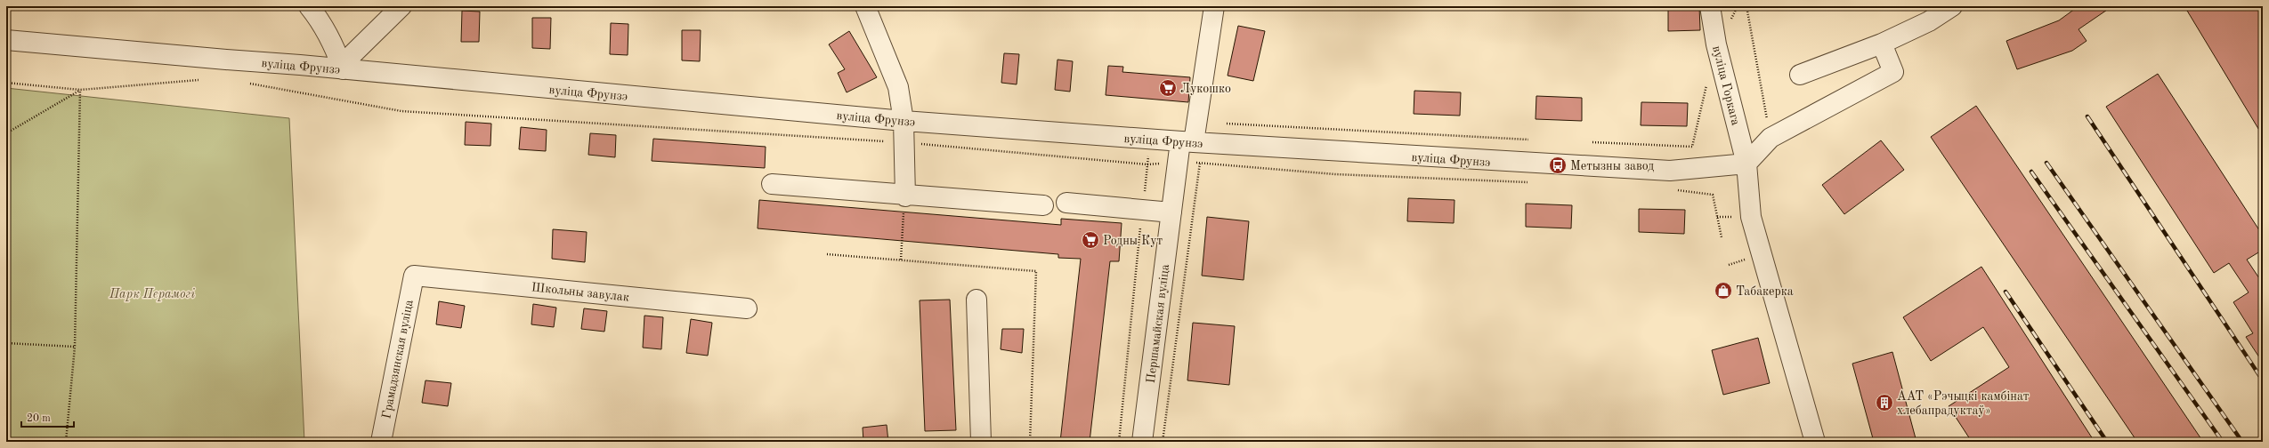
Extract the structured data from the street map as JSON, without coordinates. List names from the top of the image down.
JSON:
{
  "streets": {
    "street": [
      "вуліца Фрунзэ",
      "вуліца Горкага",
      "Школьны завулак",
      "Першамайская вуліца",
      "Грамадзянская вуліца"
    ]
  },
  "crossings": [
    ["вуліца Фрунзэ", "вуліца Горкага"],
    ["вуліца Фрунзэ", "Першамайская вуліца"],
    ["Школьны завулак", "Грамадзянская вуліца"]
  ],
  "parks": ["Парк Перамогі"],
  "places": {
    "supermarket": ["Лукошко", "Родны Кут"],
    "bus stop": ["Метызны завод"],
    "shop": ["Табакерка"],
    "building": ["ААТ «Рэчыцкі камбінат хлебапрадуктаў»"]
  },
  "scale_bar": "20 m"
}
